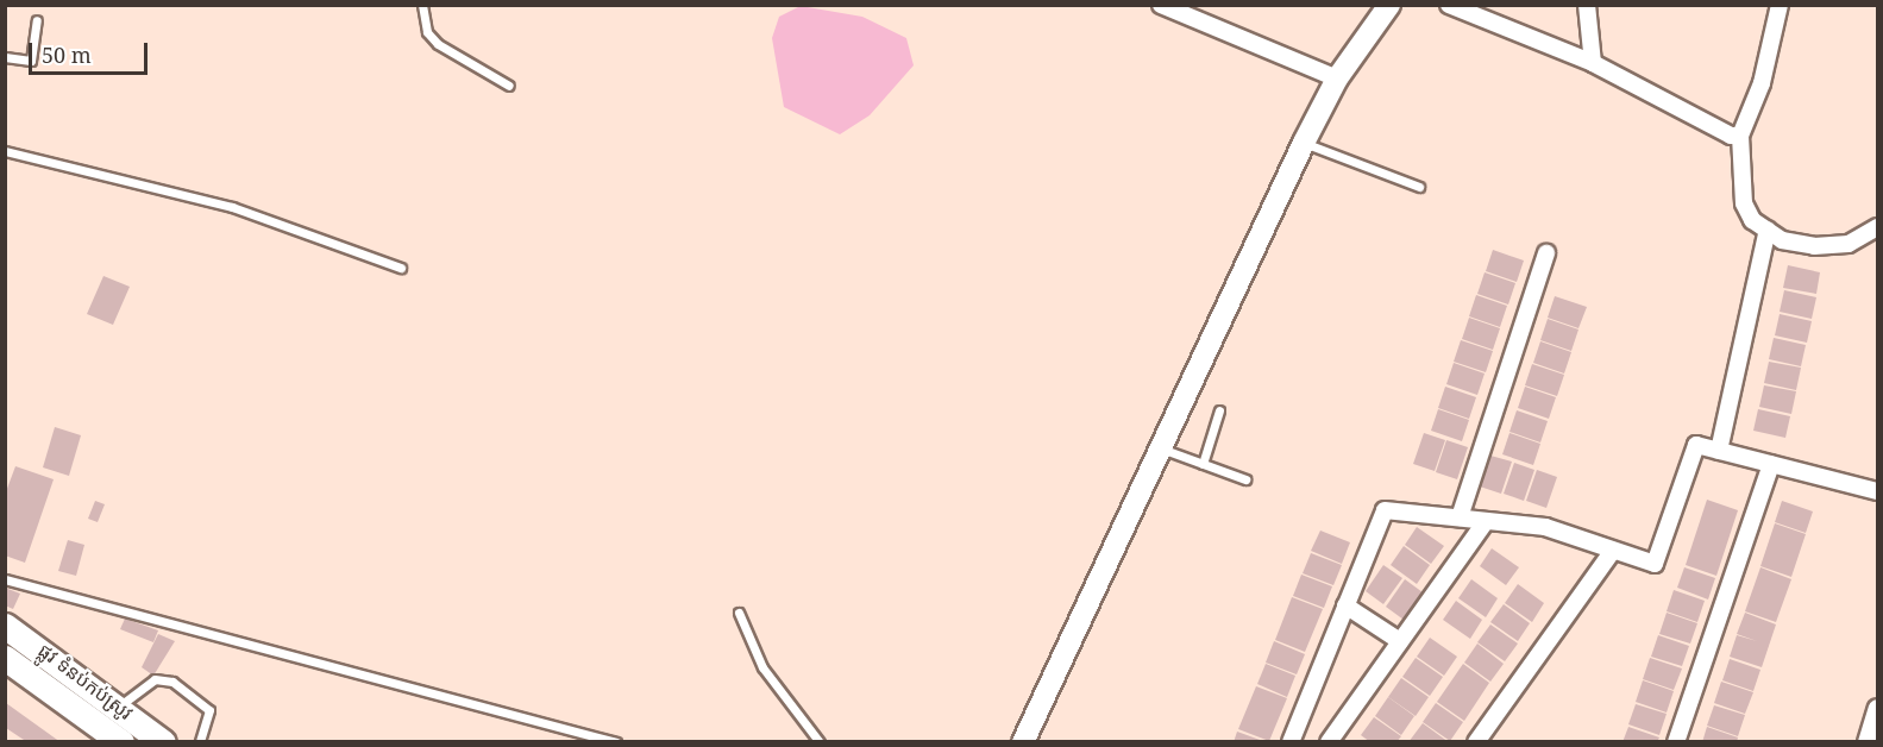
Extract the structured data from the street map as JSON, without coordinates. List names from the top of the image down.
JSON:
{
  "streets": {
    "main road": ["ផ្លូវ ទំនប់កប់ស្រូវ"]
  },
  "scale_bar": "50 m"
}
